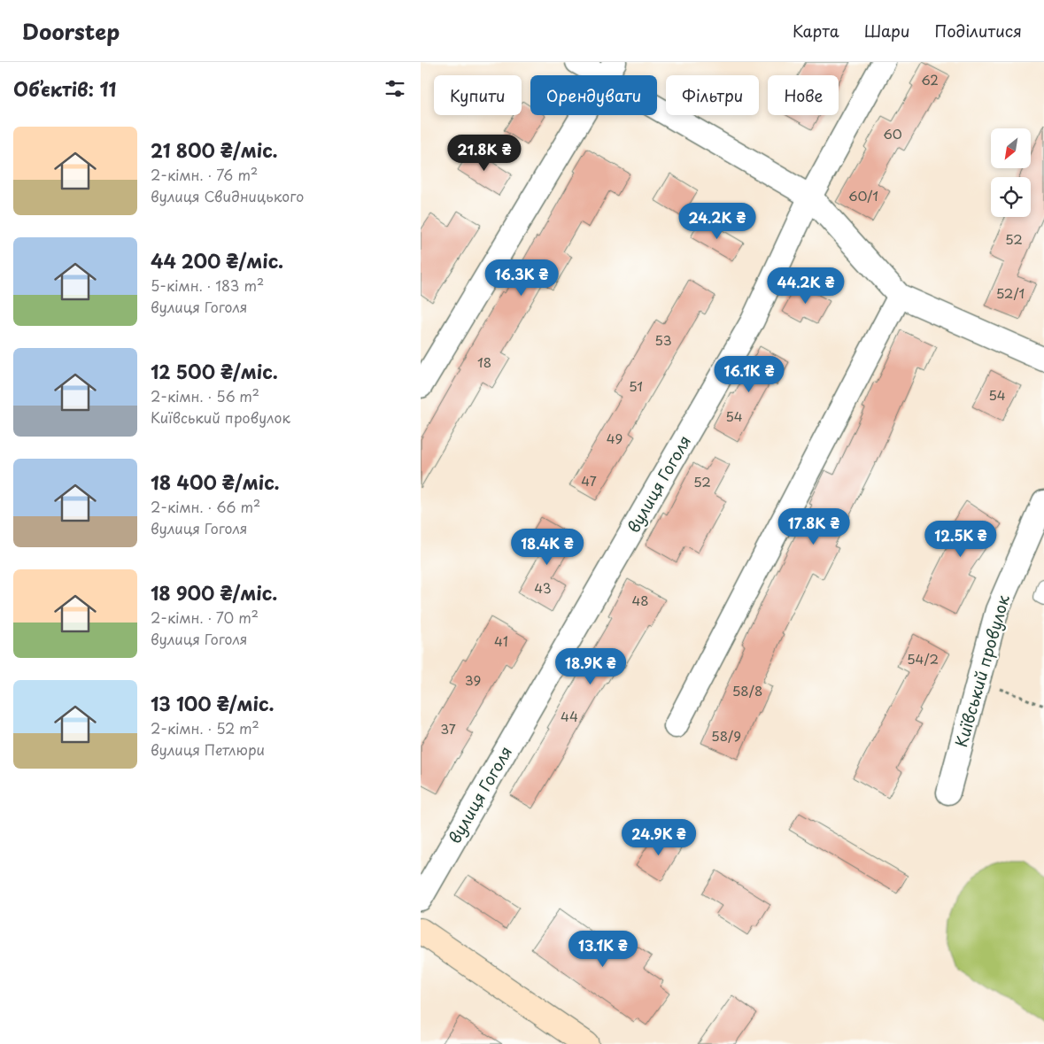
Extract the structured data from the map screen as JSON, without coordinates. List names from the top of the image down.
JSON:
{
  "streets": {
    "street": ["вулиця Гоголя", "Київський провулок"]
  },
  "house_numbers": [
    "62",
    "60",
    "60/1",
    "52",
    "52/1",
    "53",
    "18",
    "51",
    "54",
    "54",
    "49",
    "47",
    "52",
    "43",
    "48",
    "41",
    "54/2",
    "39",
    "58/8",
    "44",
    "37",
    "58/9"
  ],
  "north": "bottom left",
  "page": {
    "header": "Doorstep",
    "nav": ["Карта", "Шари", "Поділитися"],
    "heading": "Об’єктів: 11",
    "chip": [
      "Купити",
      "Орендувати",
      "Фільтри",
      "Нове"
    ],
    "list": [
      {
        "name": "21 800 ₴/міс.",
        "note": "2-кімн. · 76 m² · вулиця Свидницького"
      },
      {
        "name": "44 200 ₴/міс.",
        "note": "5-кімн. · 183 m² · вулиця Гоголя"
      },
      {
        "name": "12 500 ₴/міс.",
        "note": "2-кімн. · 56 m² · Київський провулок"
      },
      {
        "name": "18 400 ₴/міс.",
        "note": "2-кімн. · 66 m² · вулиця Гоголя"
      },
      {
        "name": "18 900 ₴/міс.",
        "note": "2-кімн. · 70 m² · вулиця Гоголя"
      },
      {
        "name": "13 100 ₴/міс.",
        "note": "2-кімн. · 52 m² · вулиця Петлюри"
      }
    ],
    "price": [
      "21.8K ₴",
      "24.2K ₴",
      "16.3K ₴",
      "44.2K ₴",
      "16.1K ₴",
      "17.8K ₴",
      "12.5K ₴",
      "18.4K ₴",
      "18.9K ₴",
      "24.9K ₴",
      "13.1K ₴"
    ]
  }
}
